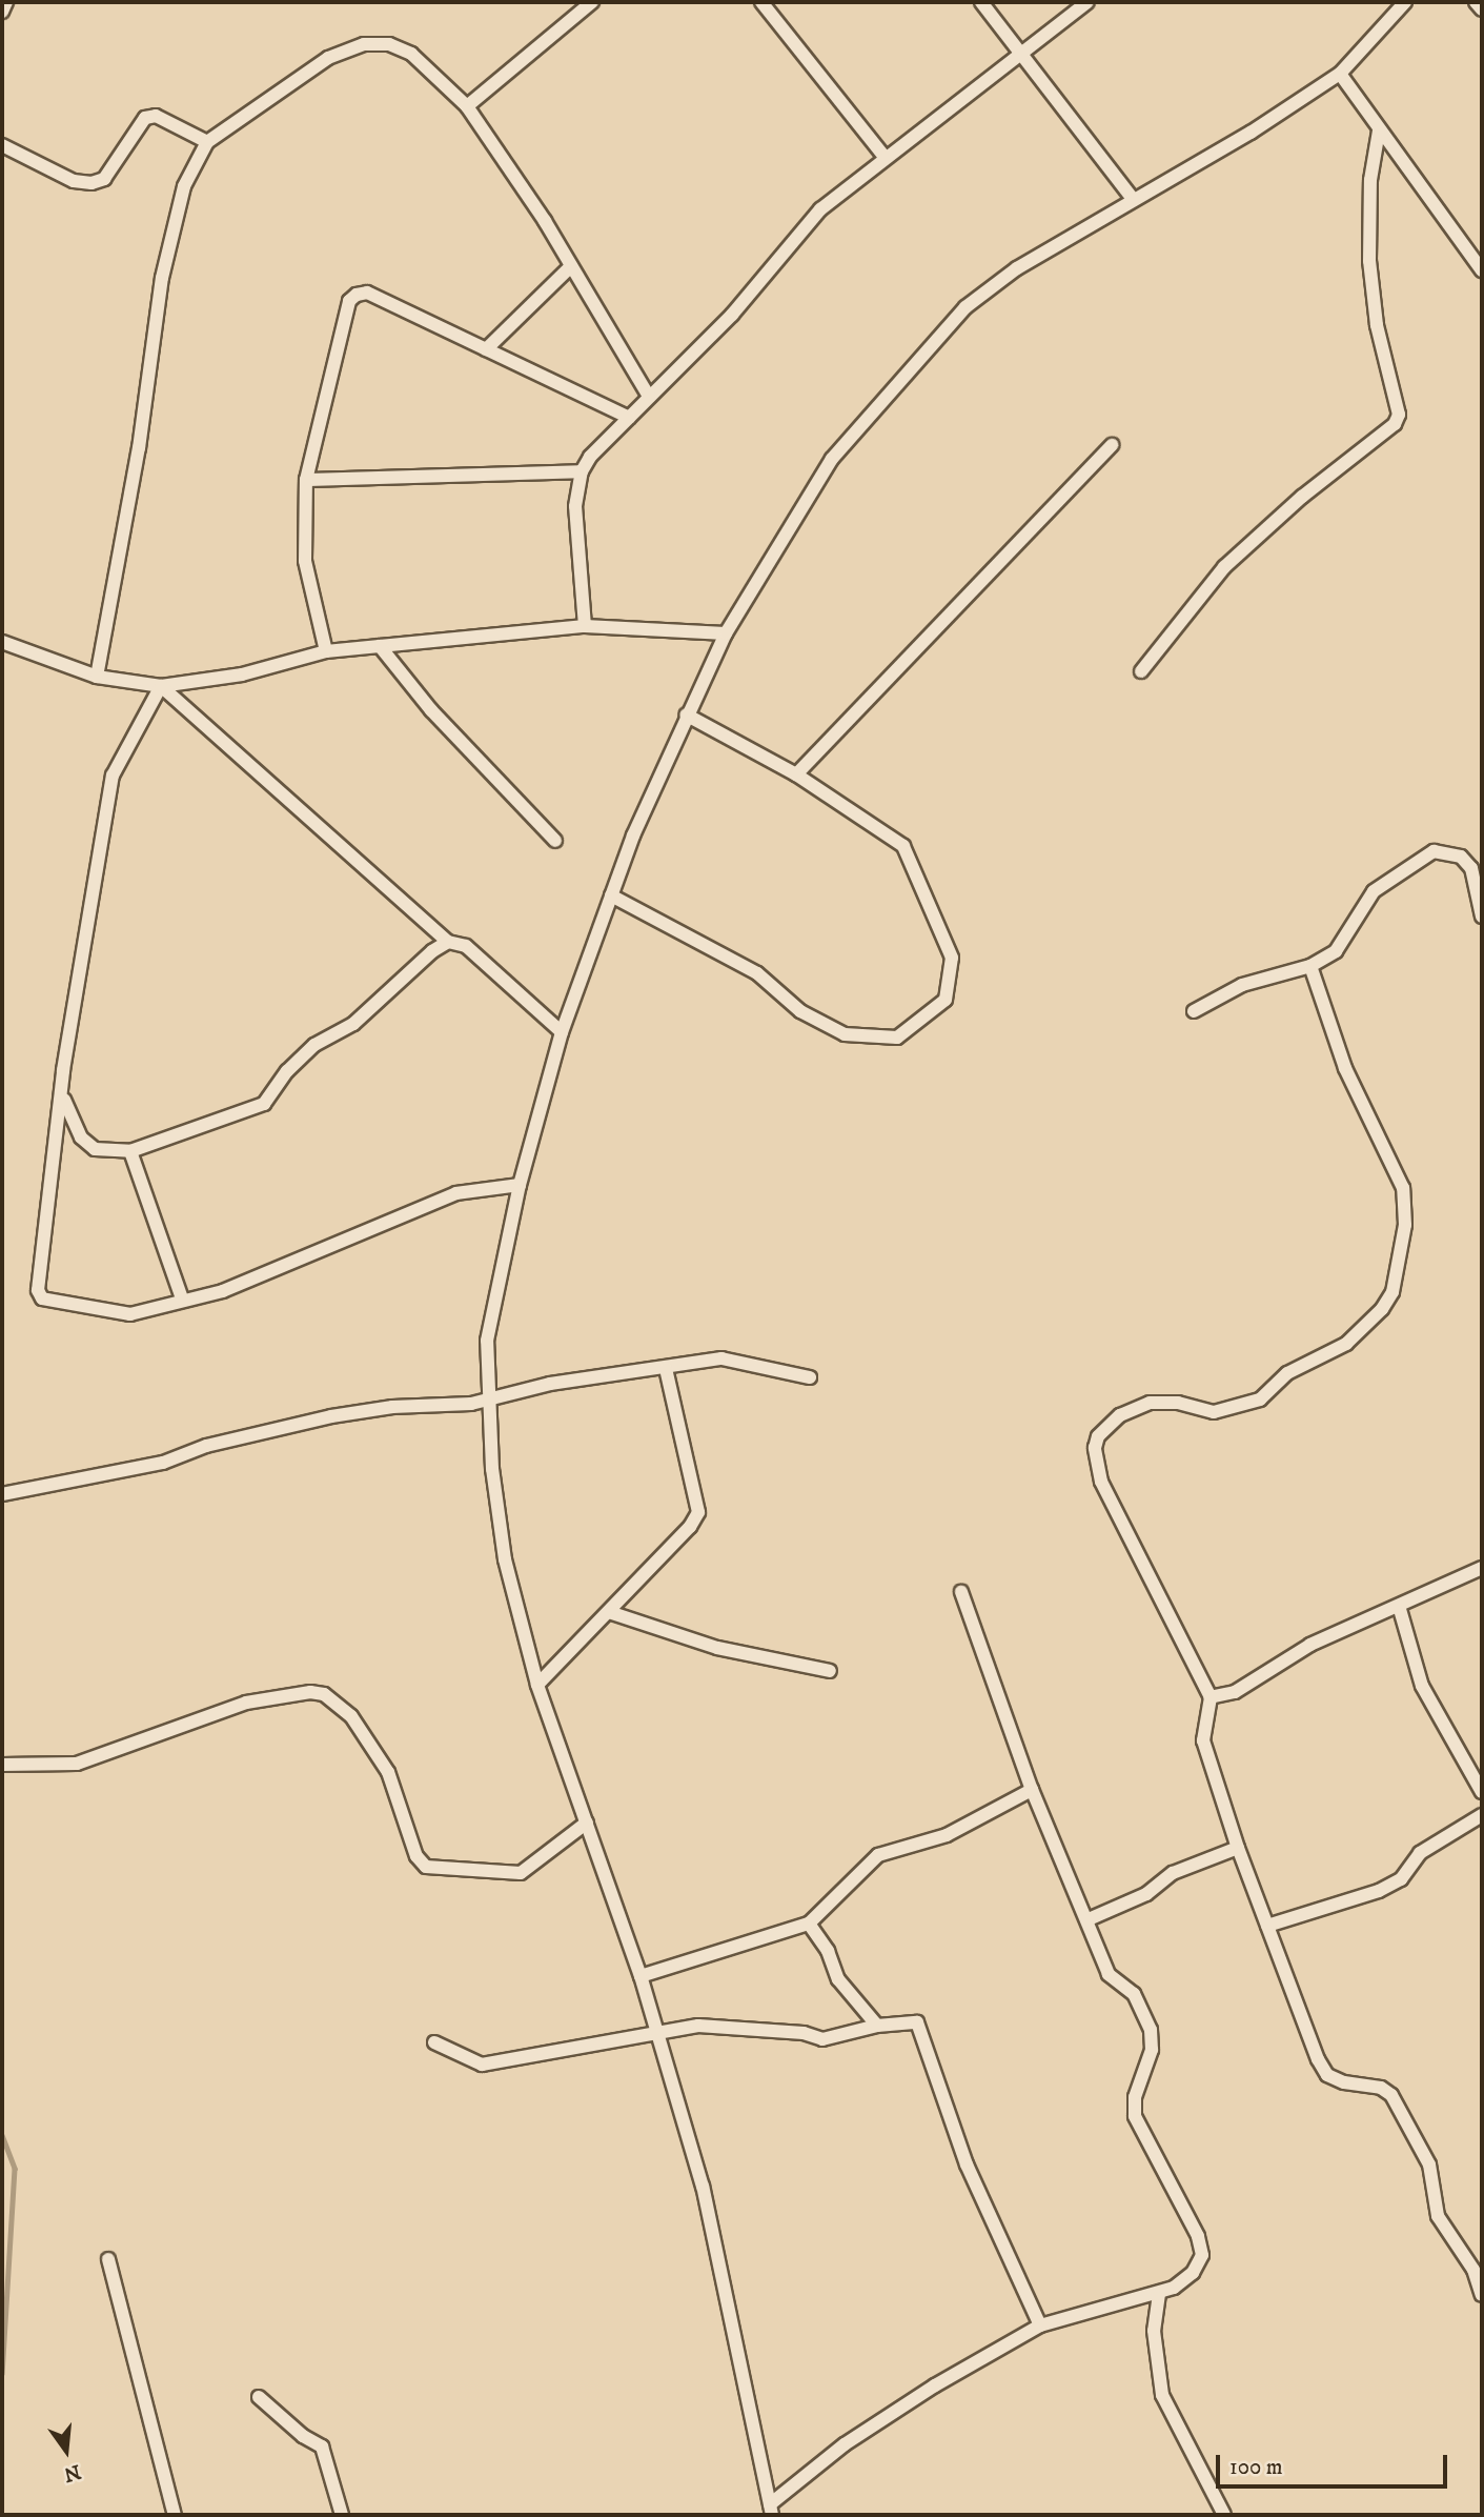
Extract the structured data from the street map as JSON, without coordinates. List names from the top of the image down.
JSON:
{
  "scale_bar": "100 m",
  "north": "bottom"
}
